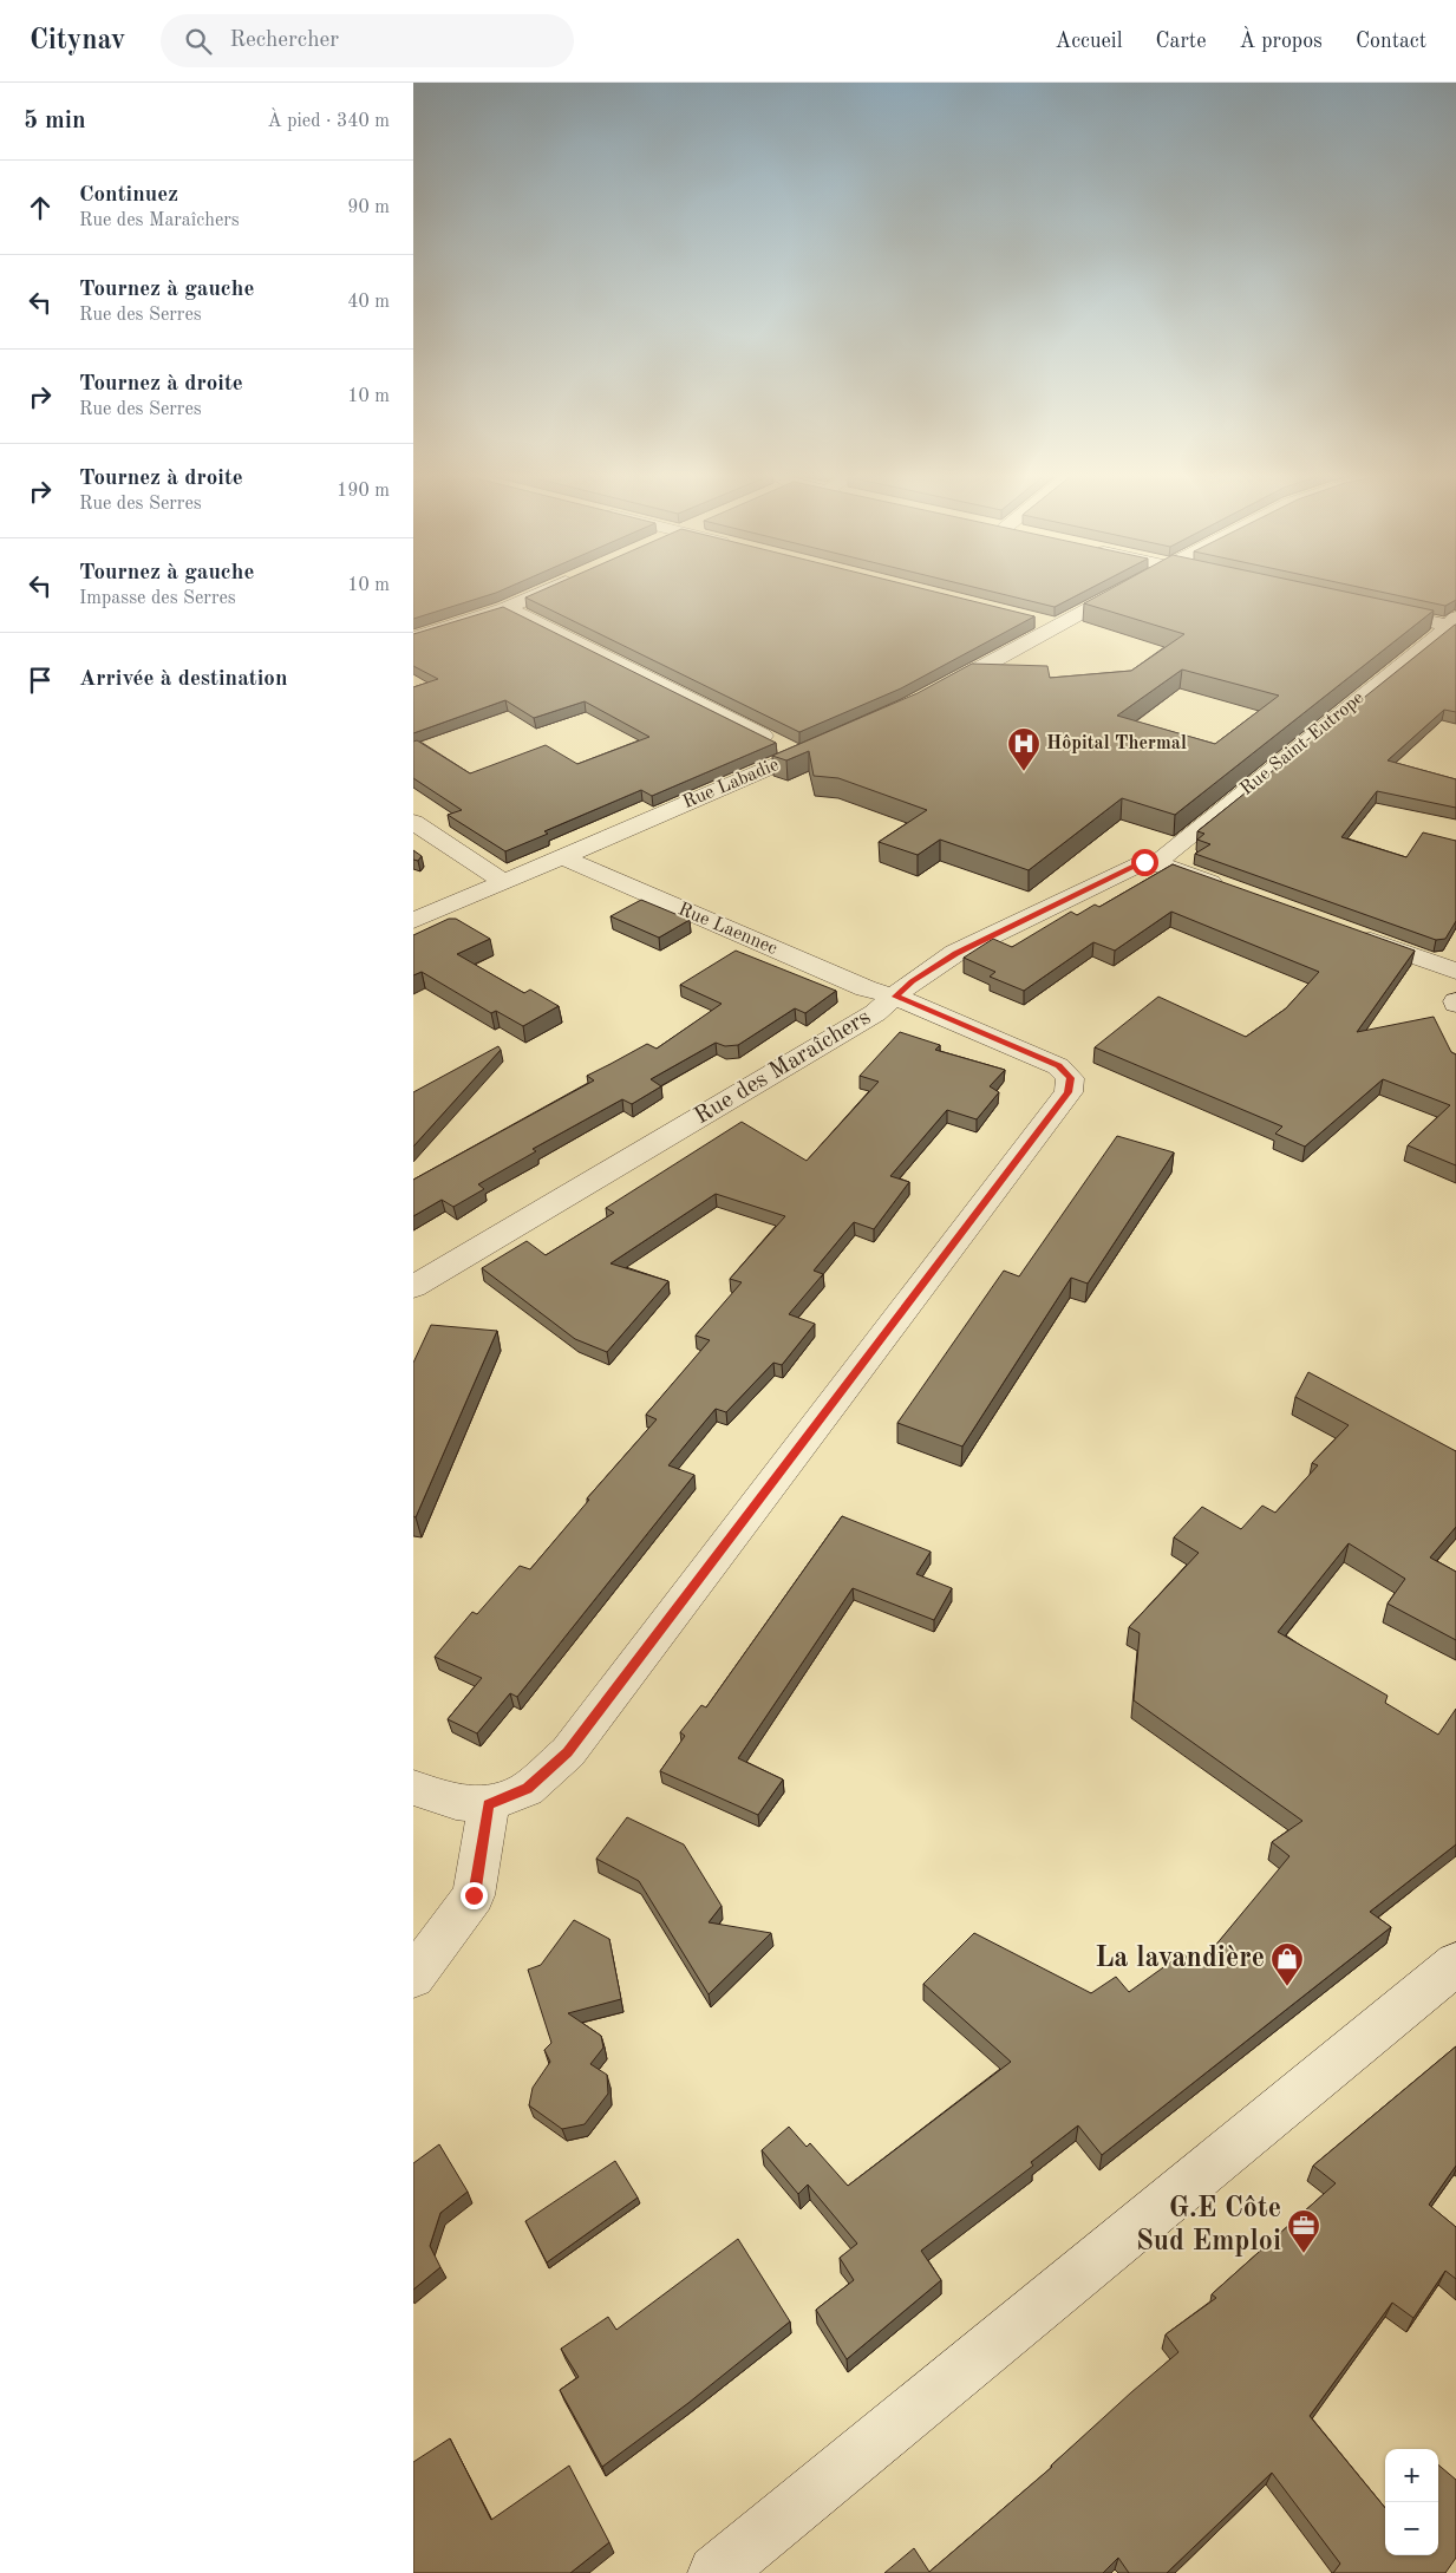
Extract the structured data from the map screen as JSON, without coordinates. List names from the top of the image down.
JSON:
{
  "streets": {
    "street": [
      "Rue Saint-Eutrope",
      "Rue Labadie",
      "Rue Laennec",
      "Rue des Maraîchers"
    ]
  },
  "crossings": [
    ["Rue Saint-Eutrope", "Rue des Maraîchers"],
    ["Rue Labadie", "Rue Laennec"],
    ["Rue Laennec", "Rue des Maraîchers"]
  ],
  "places": {
    "hospital": ["Hôpital Thermal"],
    "shop": ["La lavandière"],
    "office": ["G.E Côte Sud Emploi"]
  },
  "page": {
    "header": "Citynav",
    "search": "Rechercher",
    "nav": [
      "Accueil",
      "Carte",
      "À propos",
      "Contact"
    ],
    "heading": ["5 min", "À pied · 340 m"],
    "list": [
      ["Continuez", "Rue des Maraîchers", "90 m"],
      ["Tournez à gauche", "Rue des Serres", "40 m"],
      ["Tournez à droite", "Rue des Serres", "10 m"],
      ["Tournez à droite", "Rue des Serres", "190 m"],
      ["Tournez à gauche", "Impasse des Serres", "10 m"],
      "Arrivée à destination"
    ],
    "map_buttons": ["+", "−"]
  }
}
